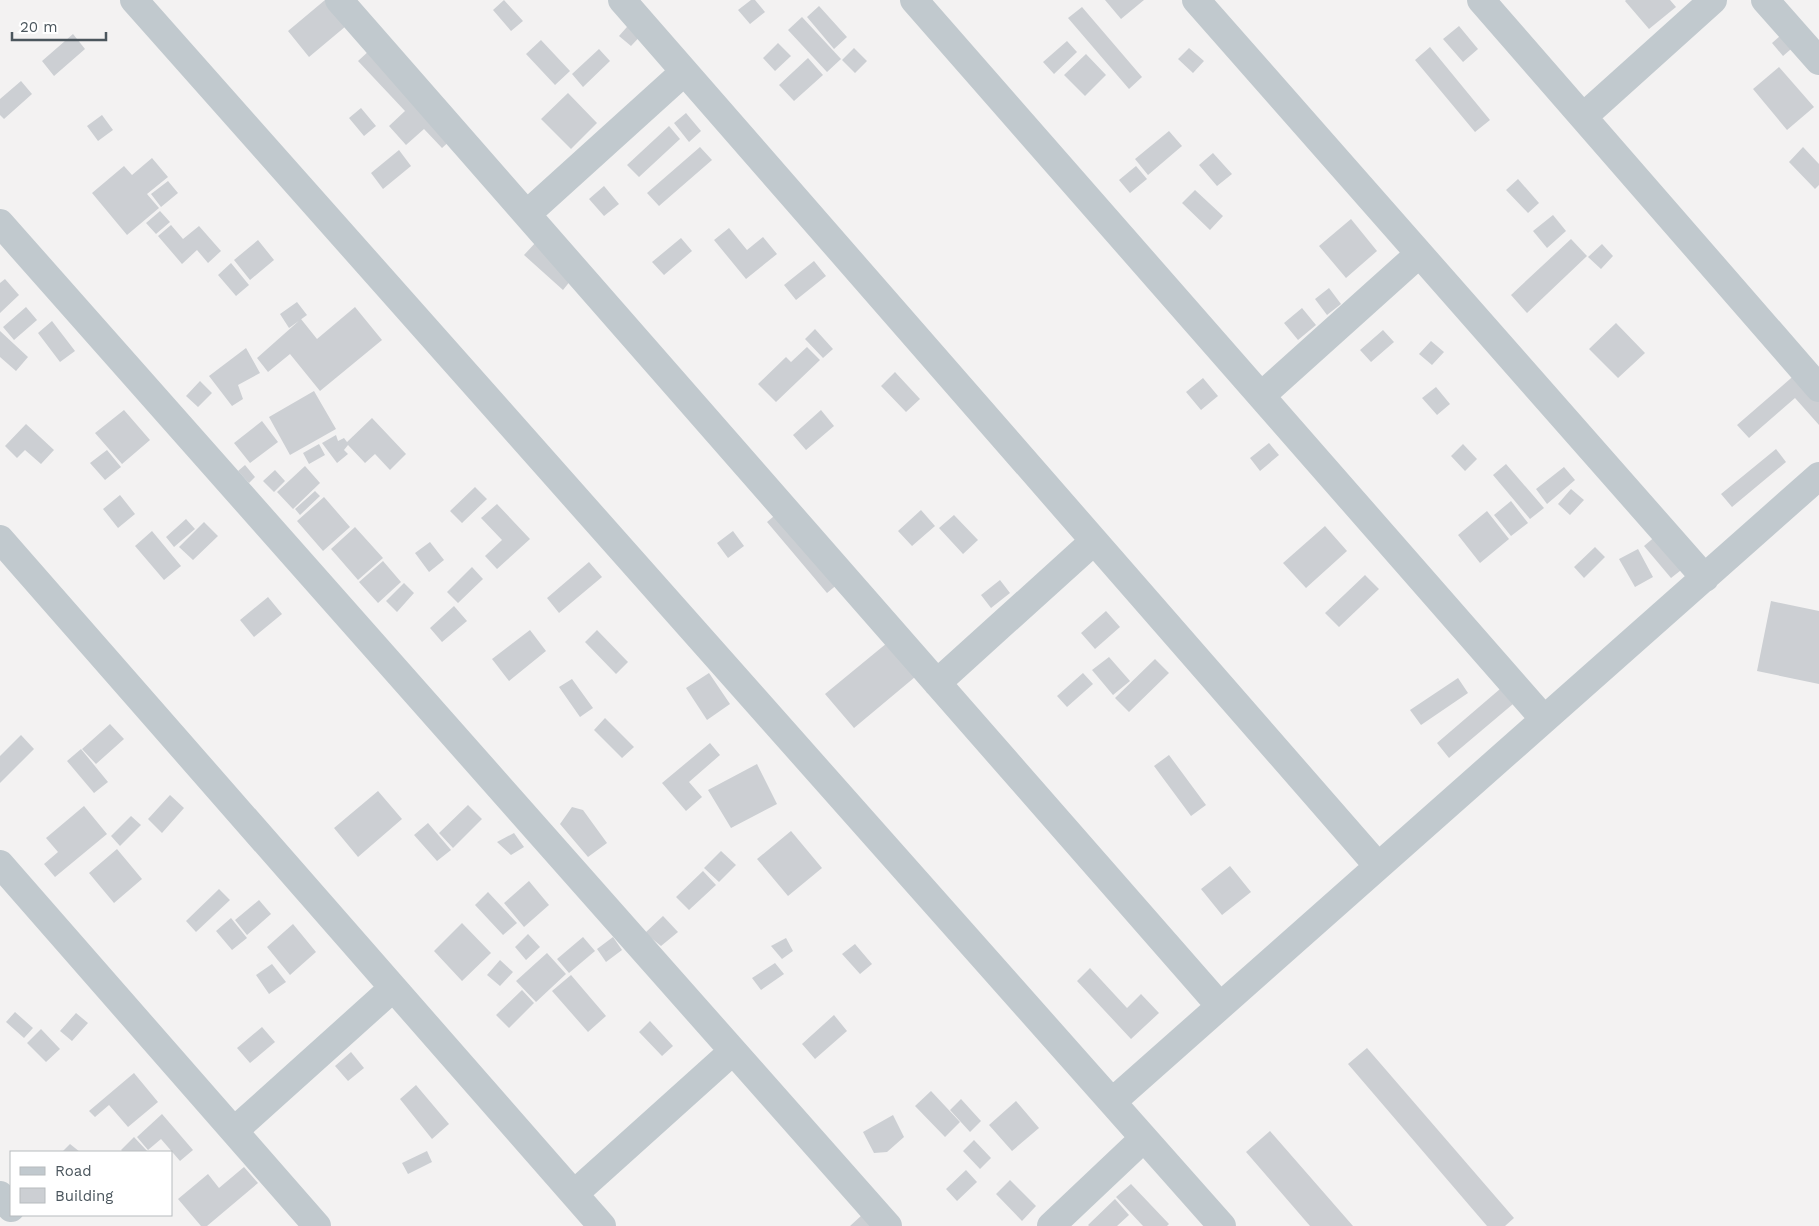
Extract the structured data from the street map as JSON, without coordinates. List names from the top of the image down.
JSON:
{
  "legend": ["Road", "Building"],
  "scale_bar": "20 m"
}
